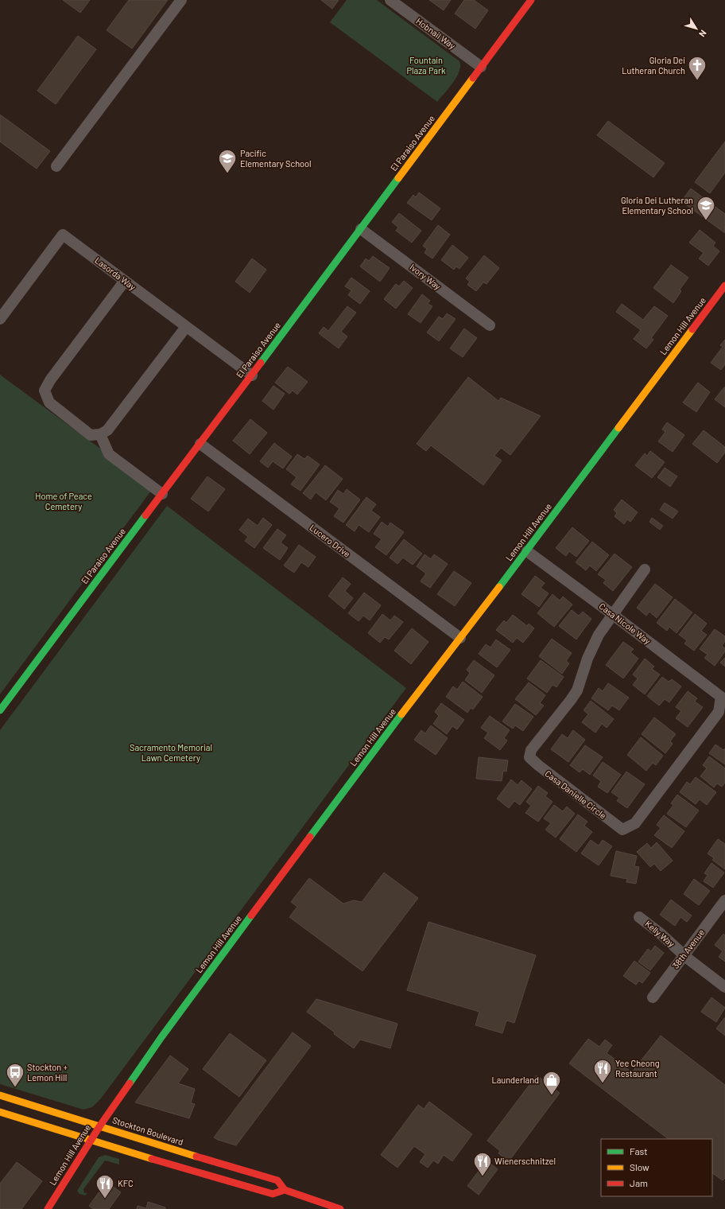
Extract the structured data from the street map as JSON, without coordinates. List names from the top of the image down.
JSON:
{
  "streets": {
    "street": [
      "Hobnail Way",
      "El Paraiso Avenue",
      "Lasorda Way",
      "Ivory Way",
      "Lemon Hill Avenue",
      "Lucero Drive",
      "Casa Nicole Way",
      "Casa Danielle Circle",
      "Kelly Way",
      "38th Avenue",
      "Stockton Boulevard"
    ]
  },
  "crossings": [
    ["Hobnail Way", "El Paraiso Avenue"],
    ["El Paraiso Avenue", "Lasorda Way"],
    ["El Paraiso Avenue", "Ivory Way"],
    ["El Paraiso Avenue", "Lucero Drive"],
    ["Lemon Hill Avenue", "Lucero Drive"],
    ["Lemon Hill Avenue", "Casa Nicole Way"],
    ["Lemon Hill Avenue", "Stockton Boulevard"],
    ["Casa Nicole Way", "Casa Danielle Circle"],
    ["Kelly Way", "38th Avenue"]
  ],
  "parks": ["Fountain Plaza Park", "Home of Peace Cemetery", "Sacramento Memorial Lawn Cemetery"],
  "places": {
    "church": ["Gloria Dei Lutheran Church"],
    "school or university": ["Pacific Elementary School", "Gloria Dei Lutheran Elementary School"],
    "restaurant": ["Yee Cheong Restaurant", "Wienerschnitzel", "KFC"],
    "bus stop": ["Stockton + Lemon Hill"],
    "shop": ["Launderland"]
  },
  "legend": ["Fast", "Slow", "Jam"],
  "north": "bottom right"
}
